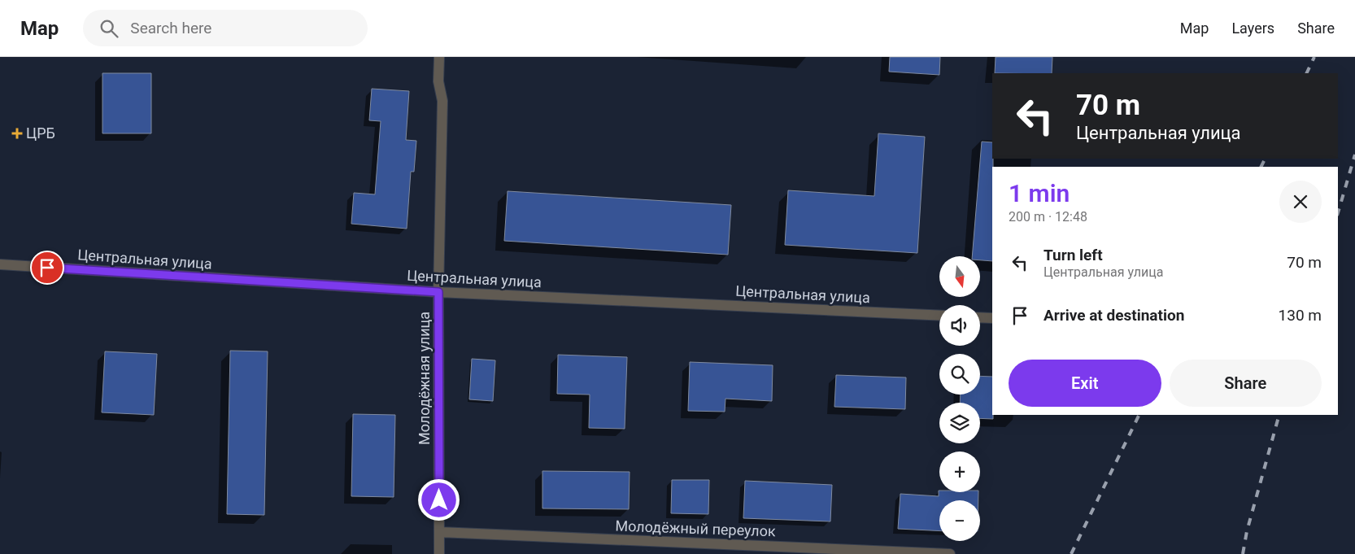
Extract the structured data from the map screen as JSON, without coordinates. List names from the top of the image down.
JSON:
{
  "streets": {
    "street": ["Центральная улица", "Молодёжная улица", "Молодёжный переулок"]
  },
  "crossings": [
    ["Центральная улица", "Молодёжная улица"],
    ["Молодёжная улица", "Молодёжный переулок"]
  ],
  "places": {
    "health": ["ЦРБ"]
  },
  "north": "bottom",
  "page": {
    "header": "Map",
    "search": "Search here",
    "nav": ["Map", "Layers", "Share"],
    "turn": ["70 m", "Центральная улица"],
    "heading": ["1 min", "200 m · 12:48"],
    "list": [
      {
        "name": "Turn left",
        "note": "Центральная улица",
        "value": "70 m"
      },
      {
        "name": "Arrive at destination",
        "value": "130 m"
      }
    ],
    "map_buttons": ["+", "−"],
    "buttons": ["Exit", "Share"]
  }
}
